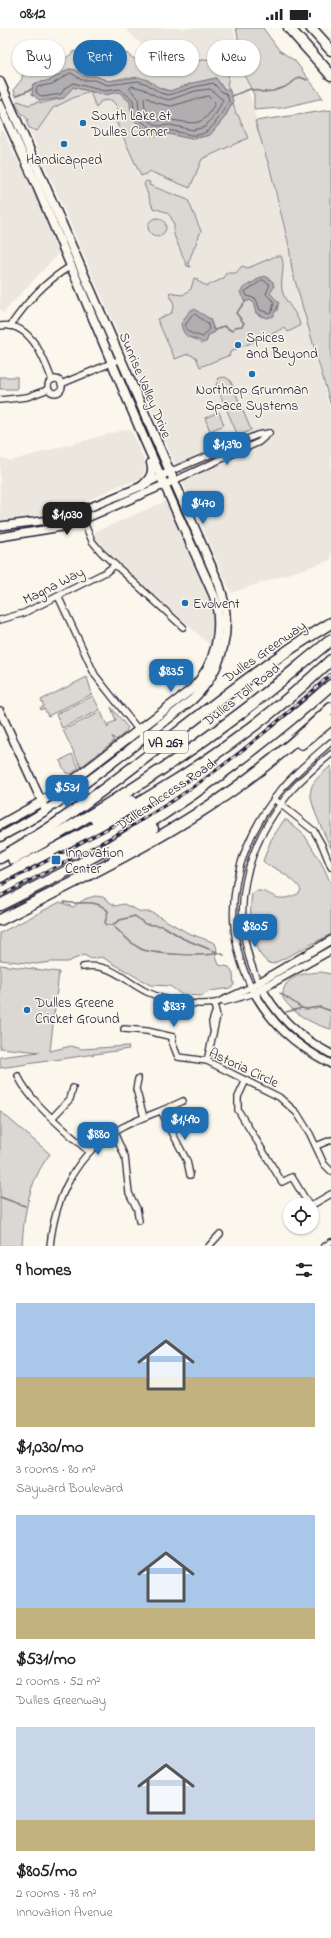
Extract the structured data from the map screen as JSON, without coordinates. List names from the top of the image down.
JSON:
{
  "streets": {
    "highway": [
      "Dulles Greenway",
      "Dulles Toll Road",
      "VA 267",
      "Dulles Access Road"
    ],
    "main road": ["Sunrise Valley Drive"],
    "street": ["Magna Way", "Astoria Circle"]
  },
  "crossings": [
    ["Dulles Greenway", "Dulles Toll Road"]
  ],
  "places": {
    "other": [
      "South Lake at Dulles Corner",
      "Handicapped",
      "Spices and Beyond",
      "Northrop Grumman Space Systems",
      "Evolvent",
      "Dulles Greene Cricket Ground"
    ],
    "transit": ["Innovation Center"]
  },
  "page": {
    "status": "08:12",
    "chip": [
      "Buy",
      "Rent",
      "Filters",
      "New"
    ],
    "price": [
      "$1,390",
      "$470",
      "$1,030",
      "$835",
      "$531",
      "$805",
      "$837",
      "$1,490",
      "$880"
    ],
    "heading": "9 homes",
    "list": [
      {
        "name": "$1,030/mo",
        "note": "3 rooms · 80 m² · Sayward Boulevard"
      },
      {
        "name": "$531/mo",
        "note": "2 rooms · 52 m² · Dulles Greenway"
      },
      {
        "name": "$805/mo",
        "note": "2 rooms · 78 m² · Innovation Avenue"
      }
    ]
  }
}
